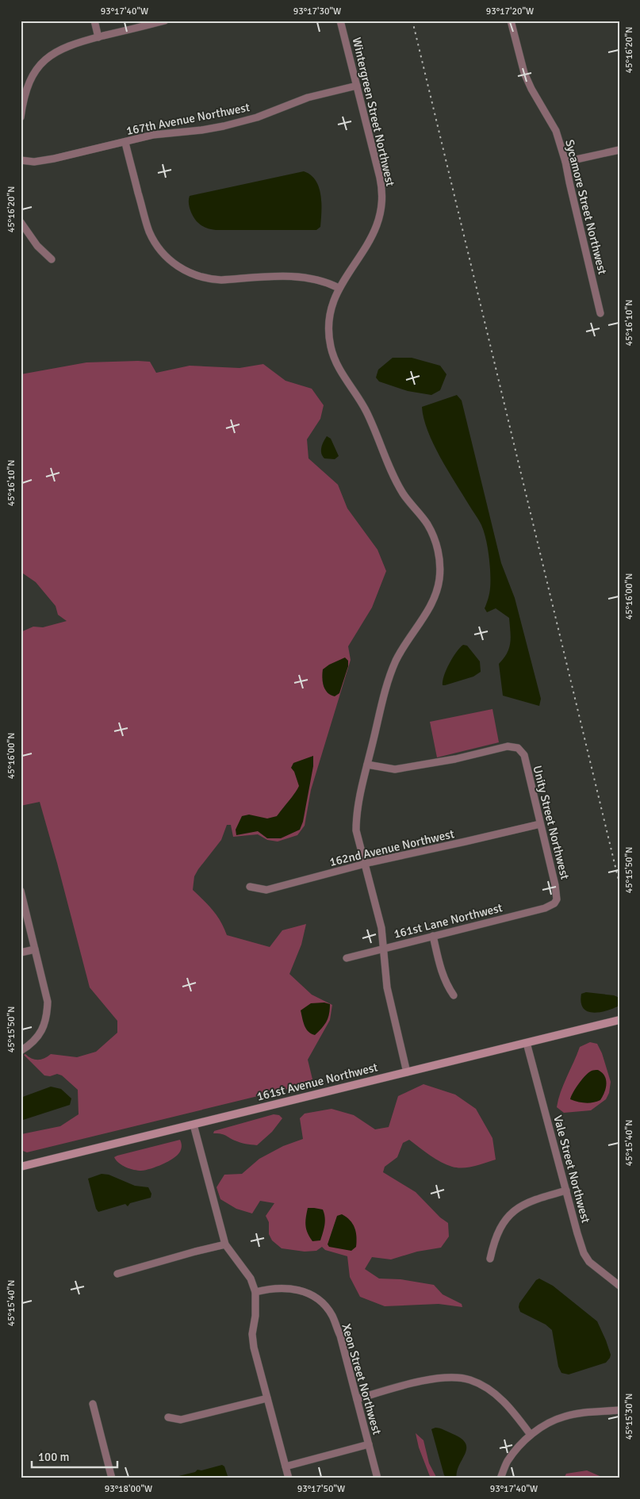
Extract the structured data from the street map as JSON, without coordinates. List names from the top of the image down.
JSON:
{
  "streets": {
    "main road": ["161st Avenue Northwest"],
    "street": [
      "Wintergreen Street Northwest",
      "167th Avenue Northwest",
      "Sycamore Street Northwest",
      "Unity Street Northwest",
      "162nd Avenue Northwest",
      "161st Lane Northwest",
      "Vale Street Northwest",
      "Xeon Street Northwest"
    ]
  },
  "crossings": [
    ["Wintergreen Street Northwest", "167th Avenue Northwest"],
    ["Wintergreen Street Northwest", "Unity Street Northwest"],
    ["Wintergreen Street Northwest", "162nd Avenue Northwest"],
    ["Wintergreen Street Northwest", "161st Lane Northwest"],
    ["Wintergreen Street Northwest", "161st Avenue Northwest"],
    ["Unity Street Northwest", "162nd Avenue Northwest"],
    ["Unity Street Northwest", "161st Lane Northwest"],
    ["161st Avenue Northwest", "Vale Street Northwest"]
  ],
  "scale_bar": "100 m",
  "coordinates": [
    "93°17'40\"W",
    "93°17'30\"W",
    "93°17'20\"W",
    "45°16'20\"N",
    "45°16'10\"N",
    "45°16'00\"N",
    "45°15'50\"N",
    "45°15'40\"N",
    "45°15'30\"N",
    "93°18'00\"W",
    "93°17'50\"W"
  ]
}
